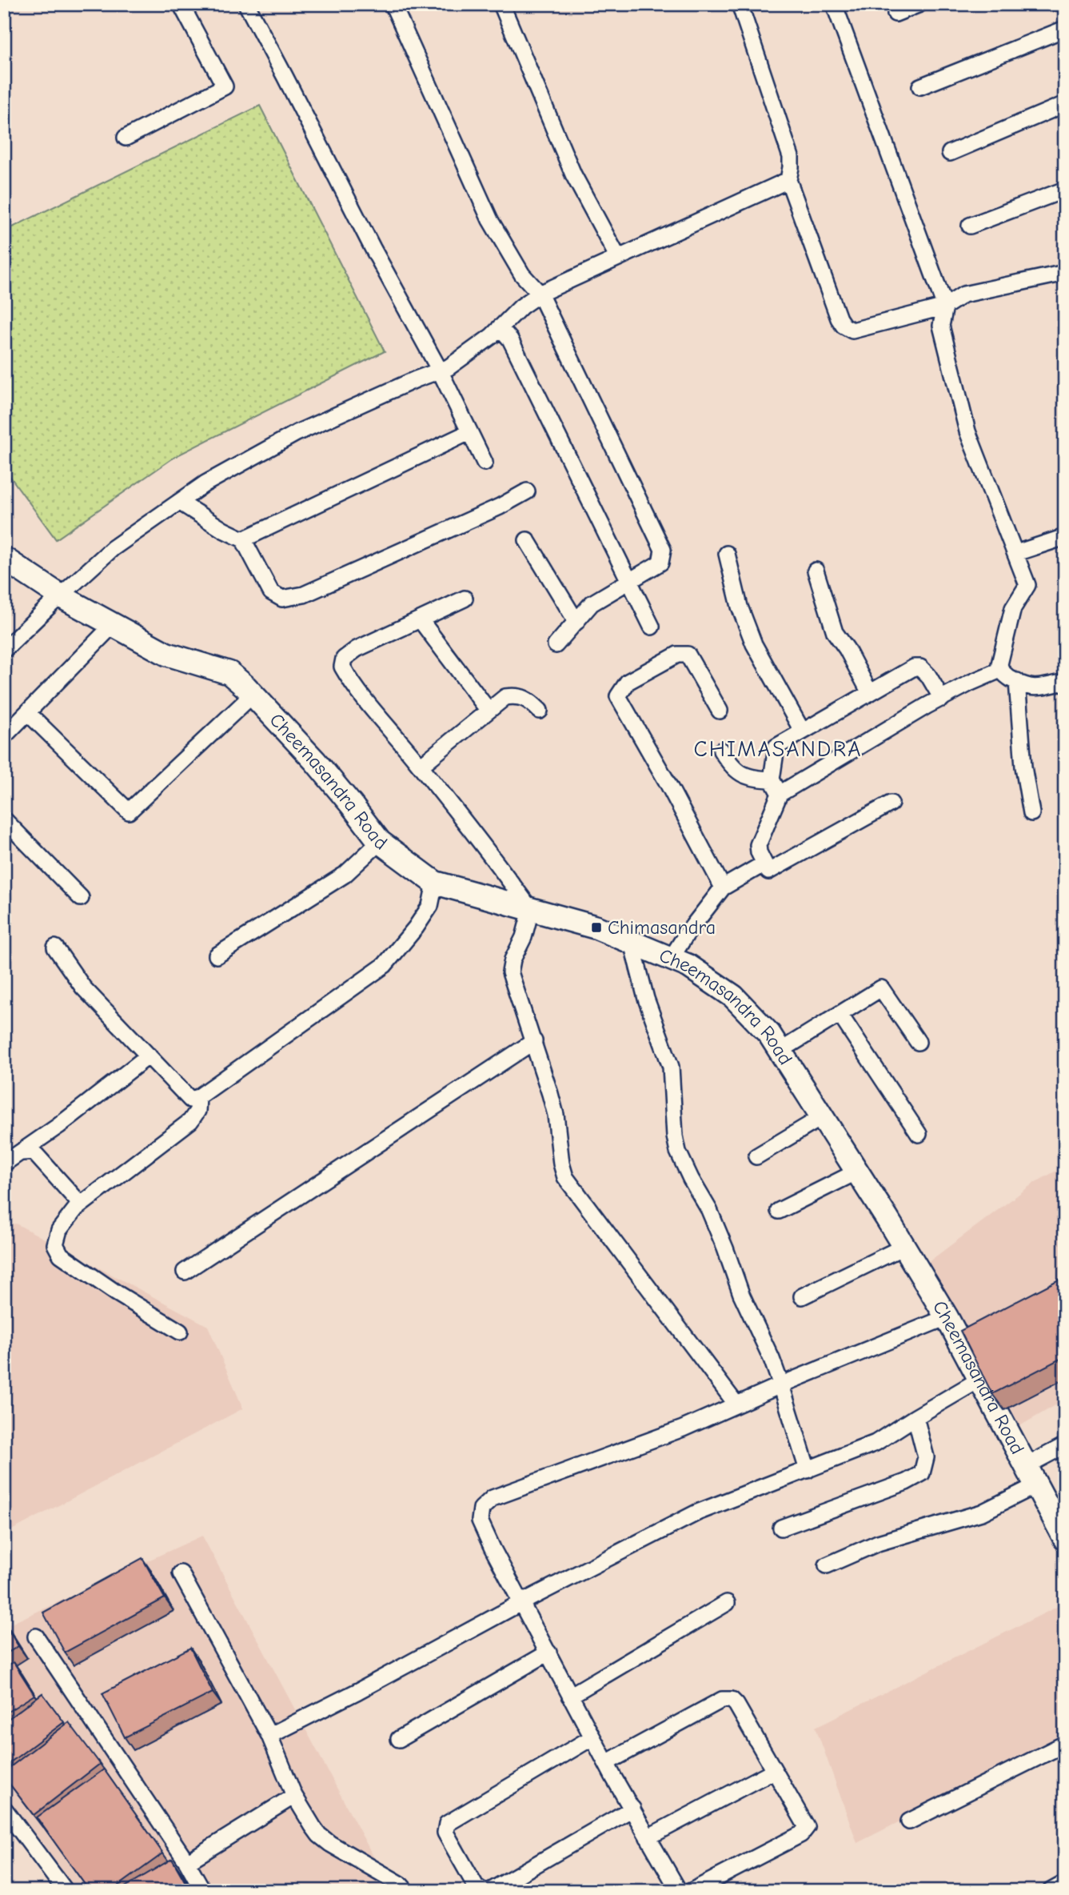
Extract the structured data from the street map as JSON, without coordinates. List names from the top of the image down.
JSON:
{
  "streets": {
    "street": ["Cheemasandra Road"]
  },
  "districts": ["CHIMASANDRA"],
  "places": {
    "transit": ["Chimasandra"]
  }
}
